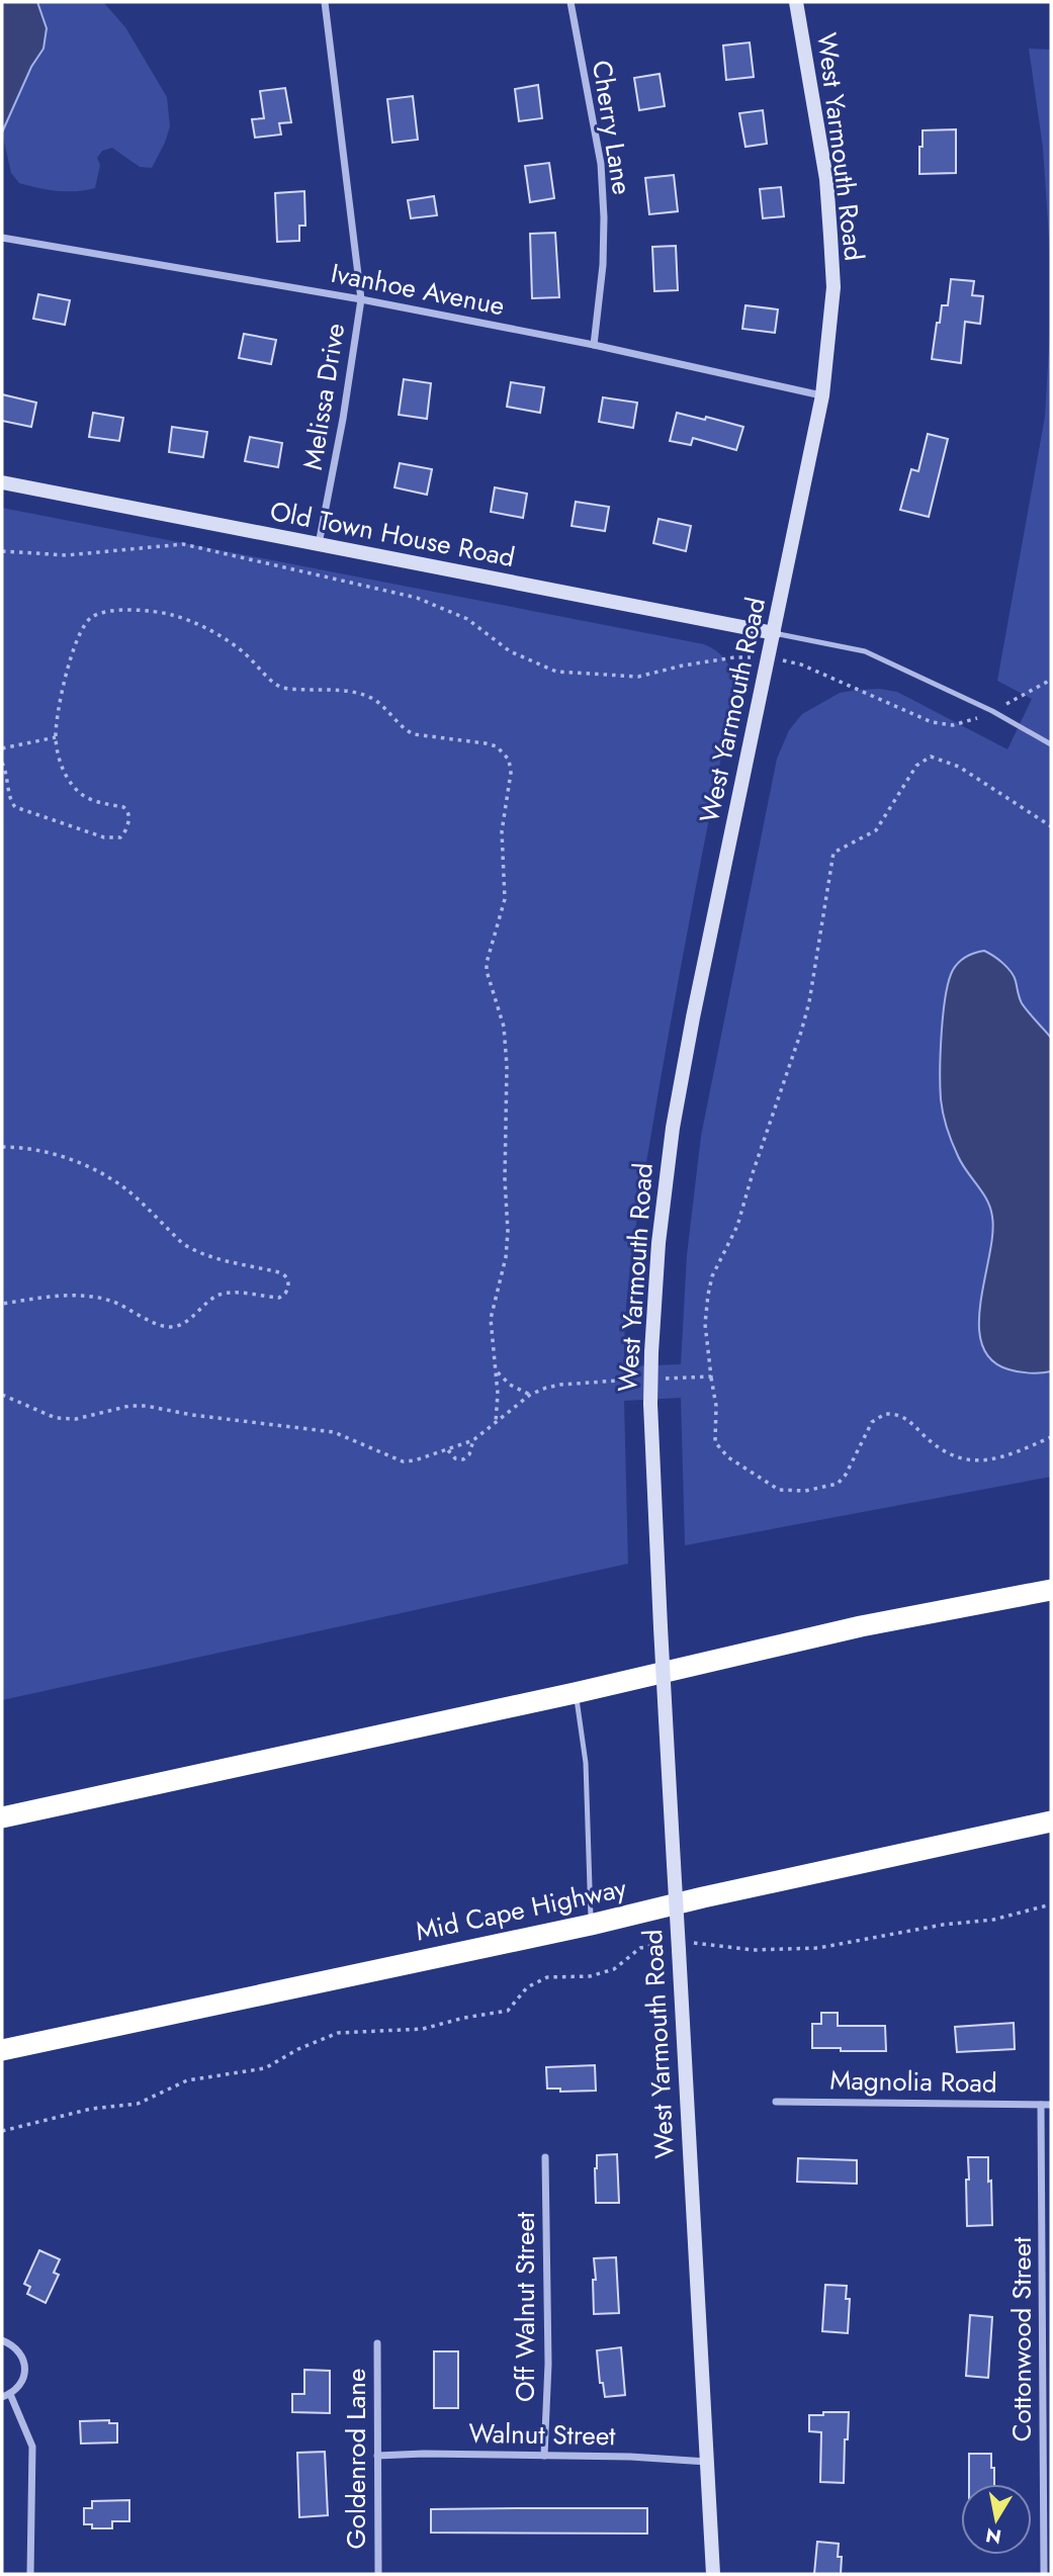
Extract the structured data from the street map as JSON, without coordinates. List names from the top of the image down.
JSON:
{
  "streets": {
    "highway": ["Mid Cape Highway"],
    "main road": ["West Yarmouth Road", "Old Town House Road"],
    "street": [
      "Cherry Lane",
      "Ivanhoe Avenue",
      "Melissa Drive",
      "Magnolia Road",
      "Off Walnut Street",
      "Cottonwood Street",
      "Walnut Street",
      "Goldenrod Lane"
    ]
  },
  "crossings": [
    ["Cherry Lane", "Ivanhoe Avenue"],
    ["West Yarmouth Road", "Ivanhoe Avenue"],
    ["West Yarmouth Road", "Old Town House Road"],
    ["West Yarmouth Road", "Walnut Street"],
    ["Ivanhoe Avenue", "Melissa Drive"],
    ["Melissa Drive", "Old Town House Road"],
    ["Magnolia Road", "Cottonwood Street"],
    ["Off Walnut Street", "Walnut Street"],
    ["Walnut Street", "Goldenrod Lane"]
  ],
  "north": "bottom"
}
